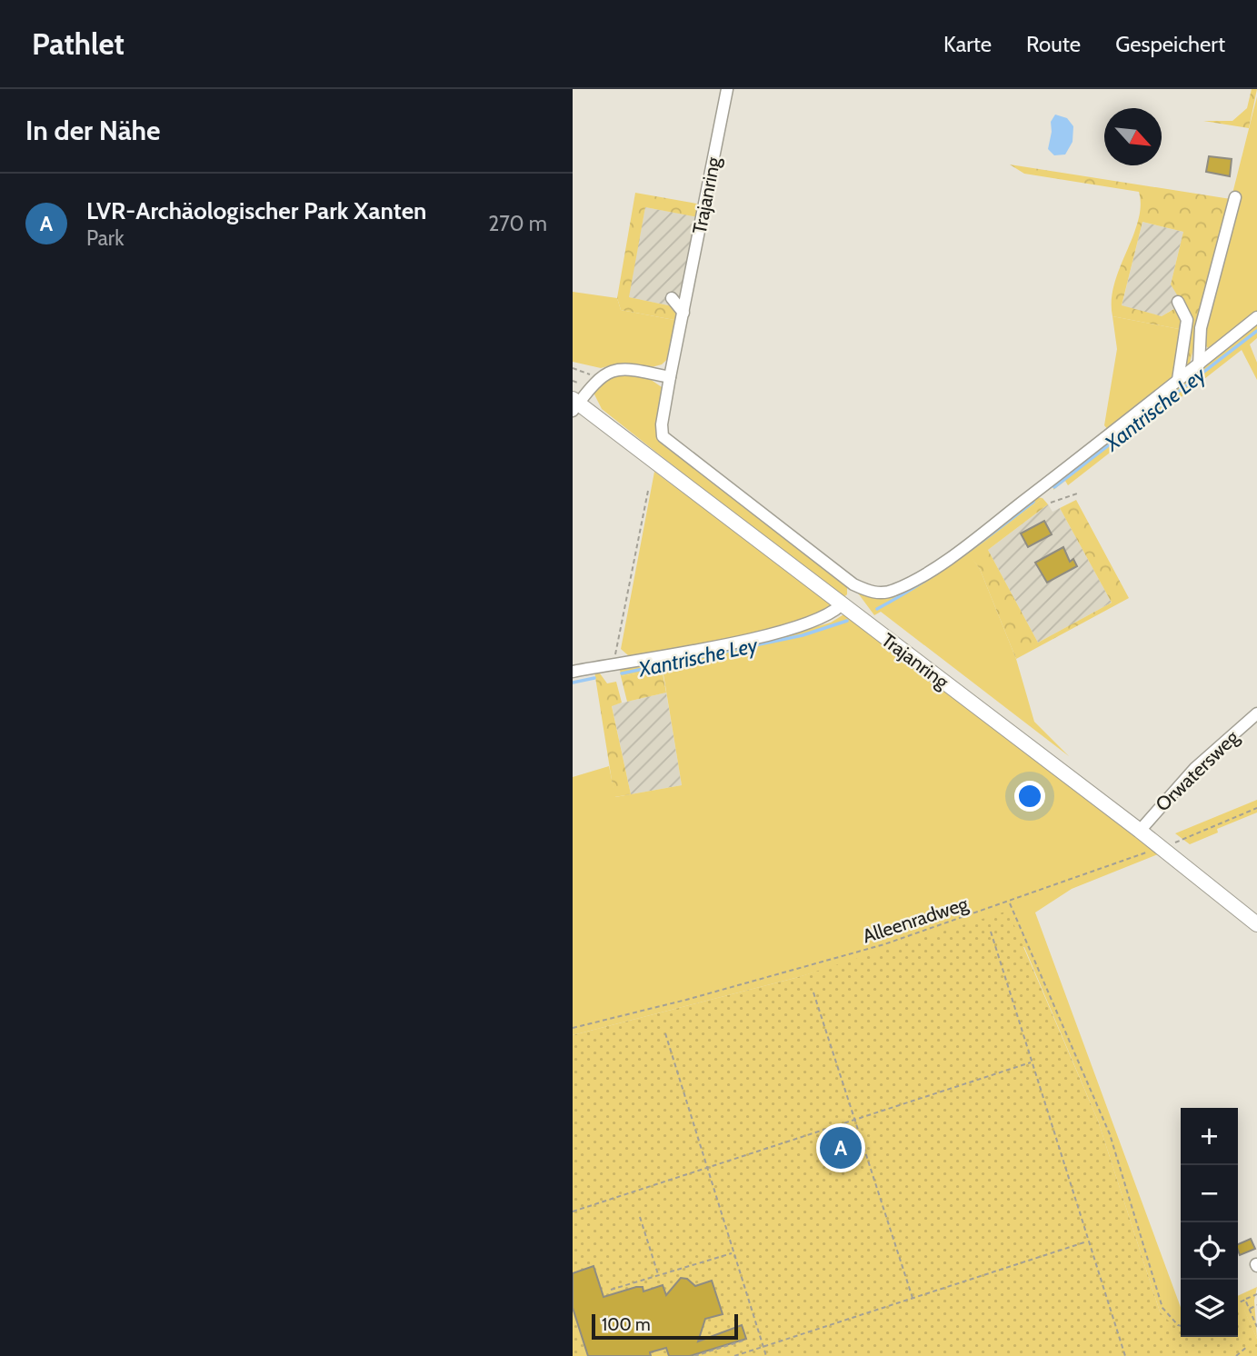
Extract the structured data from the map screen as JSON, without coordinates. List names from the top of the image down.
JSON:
{
  "streets": {
    "main road": ["Trajanring"],
    "street": ["Orwatersweg"],
    "path": ["Alleenradweg"]
  },
  "crossings": [
    ["Trajanring", "Orwatersweg"],
    ["Trajanring", "Alleenradweg"]
  ],
  "water": ["Xantrische Ley"],
  "scale_bar": "100 m",
  "north": "bottom right",
  "page": {
    "header": "Pathlet",
    "nav": ["Karte", "Route", "Gespeichert"],
    "heading": "In der Nähe",
    "list": [
      {
        "mark": "A",
        "name": "LVR-Archäologischer Park Xanten",
        "note": "Park",
        "value": "270 m"
      }
    ],
    "map_buttons": ["+", "−"],
    "pins": "A",
    "scale": "100 m"
  }
}
